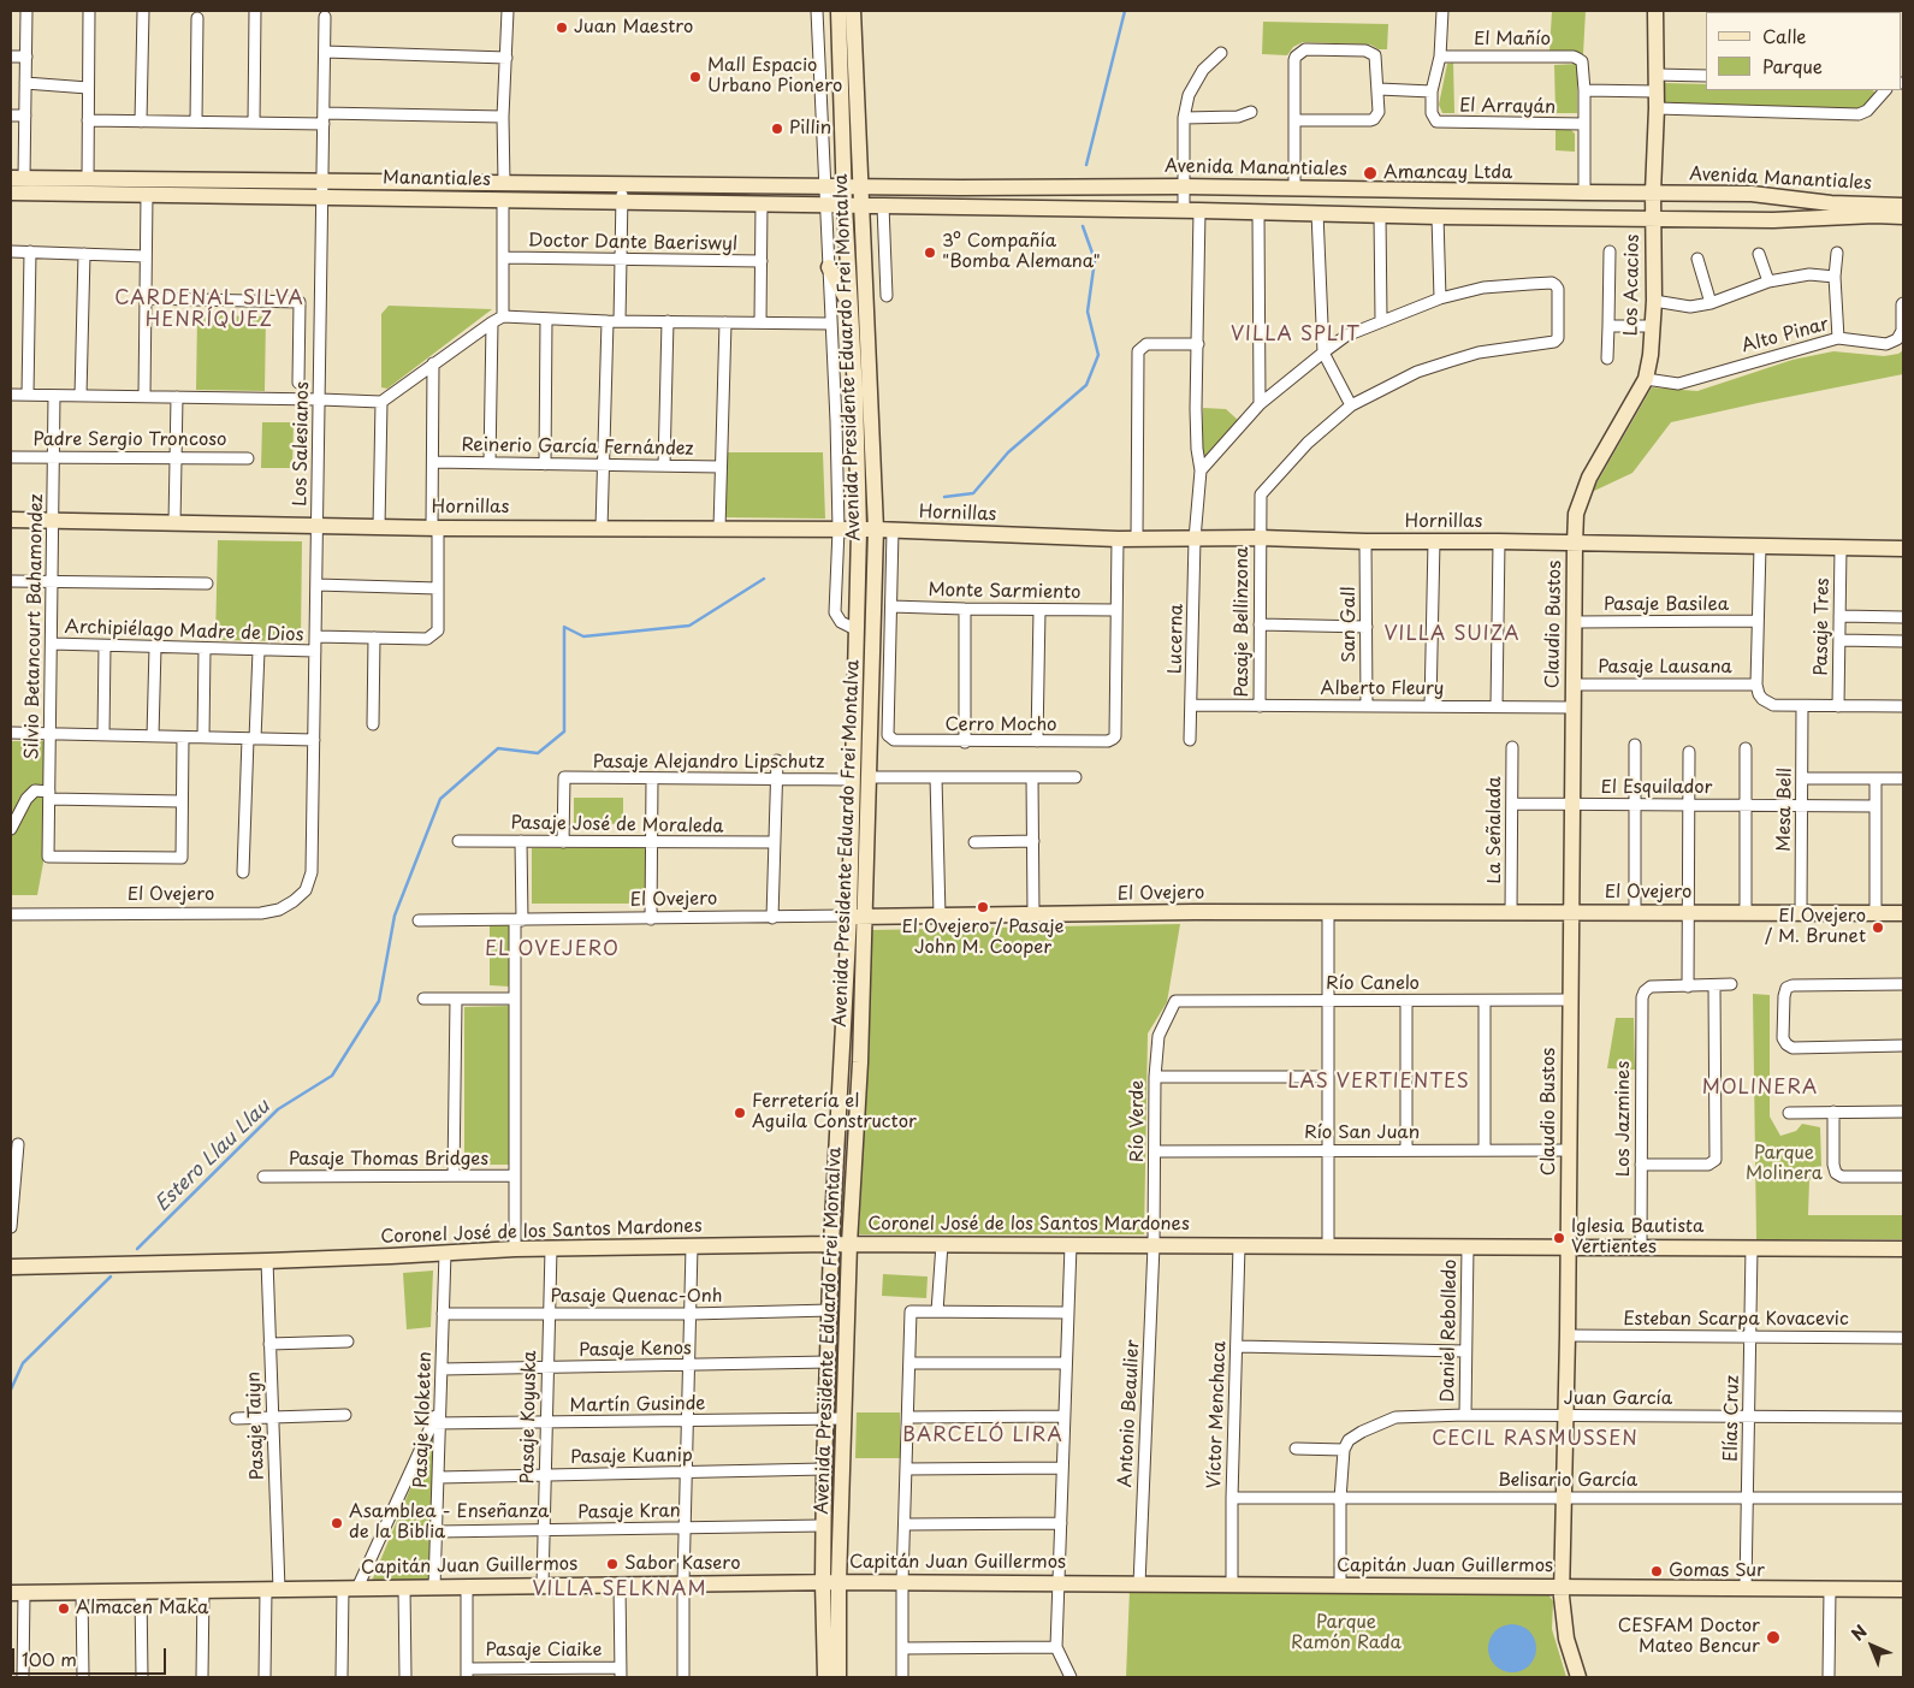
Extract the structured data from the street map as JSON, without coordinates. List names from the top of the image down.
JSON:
{
  "streets": {
    "street": [
      "El Mañío",
      "El Arrayán",
      "Avenida Manantiales",
      "Manantiales",
      "Doctor Dante Baeriswyl",
      "Los Acacios",
      "Alto Pinar",
      "Avenida Presidente Eduardo Frei Montalva",
      "Padre Sergio Troncoso",
      "Los Salesianos",
      "Reinerio García Fernández",
      "Hornillas",
      "Monte Sarmiento",
      "Pasaje Basilea",
      "Pasaje Bellinzona",
      "San Gall",
      "Claudio Bustos",
      "Silvio Betancourt Bahamondez",
      "Pasaje Tres",
      "Archipiélago Madre de Dios",
      "Lucerna",
      "Pasaje Lausana",
      "Alberto Fleury",
      "Cerro Mocho",
      "Pasaje Alejandro Lipschutz",
      "El Esquilador",
      "Mesa Bell",
      "Pasaje José de Moraleda",
      "La Señalada",
      "El Ovejero",
      "Río Canelo",
      "Los Jazmines",
      "Río Verde",
      "Río San Juan",
      "Pasaje Thomas Bridges",
      "Coronel José de los Santos Mardones",
      "Pasaje Quenac-Onh",
      "Esteban Scarpa Kovacevic",
      "Daniel Rebolledo",
      "Pasaje Kenos",
      "Juan García",
      "Martín Gusinde",
      "Antonio Beaulier",
      "Víctor Menchaca",
      "Pasaje Koyuska",
      "Elías Cruz",
      "Pasaje Kloketen",
      "Pasaje Taiyn",
      "Pasaje Kuanip",
      "Belisario García",
      "Pasaje Kran",
      "Capitán Juan Guillermos",
      "Pasaje Ciaike"
    ]
  },
  "crossings": [
    ["Avenida Manantiales", "Manantiales"],
    ["Avenida Manantiales", "Los Acacios"],
    ["Avenida Manantiales", "Avenida Presidente Eduardo Frei Montalva"],
    ["Avenida Manantiales", "Lucerna"],
    ["Manantiales", "Avenida Presidente Eduardo Frei Montalva"],
    ["Manantiales", "Los Salesianos"],
    ["Los Acacios", "Alto Pinar"],
    ["Los Acacios", "Hornillas"],
    ["Los Acacios", "Claudio Bustos"],
    ["Avenida Presidente Eduardo Frei Montalva", "Hornillas"],
    ["Avenida Presidente Eduardo Frei Montalva", "Monte Sarmiento"],
    ["Avenida Presidente Eduardo Frei Montalva", "Cerro Mocho"],
    ["Avenida Presidente Eduardo Frei Montalva", "Pasaje Alejandro Lipschutz"],
    ["Avenida Presidente Eduardo Frei Montalva", "El Ovejero"],
    ["Avenida Presidente Eduardo Frei Montalva", "Coronel José de los Santos Mardones"],
    ["Avenida Presidente Eduardo Frei Montalva", "Pasaje Quenac-Onh"],
    ["Avenida Presidente Eduardo Frei Montalva", "Pasaje Kenos"],
    ["Avenida Presidente Eduardo Frei Montalva", "Martín Gusinde"],
    ["Avenida Presidente Eduardo Frei Montalva", "Pasaje Kuanip"],
    ["Avenida Presidente Eduardo Frei Montalva", "Pasaje Kran"],
    ["Avenida Presidente Eduardo Frei Montalva", "Capitán Juan Guillermos"],
    ["Padre Sergio Troncoso", "Silvio Betancourt Bahamondez"],
    ["Los Salesianos", "Hornillas"],
    ["Los Salesianos", "Archipiélago Madre de Dios"],
    ["Los Salesianos", "El Ovejero"],
    ["Hornillas", "Pasaje Bellinzona"],
    ["Hornillas", "San Gall"],
    ["Hornillas", "Claudio Bustos"],
    ["Hornillas", "Silvio Betancourt Bahamondez"],
    ["Hornillas", "Pasaje Tres"],
    ["Hornillas", "Lucerna"],
    ["Monte Sarmiento", "Cerro Mocho"],
    ["Pasaje Basilea", "Claudio Bustos"],
    ["Pasaje Bellinzona", "Alberto Fleury"],
    ["San Gall", "Alberto Fleury"],
    ["Claudio Bustos", "Pasaje Lausana"],
    ["Claudio Bustos", "Alberto Fleury"],
    ["Claudio Bustos", "El Esquilador"],
    ["Claudio Bustos", "El Ovejero"],
    ["Claudio Bustos", "Río Canelo"],
    ["Claudio Bustos", "Río San Juan"],
    ["Claudio Bustos", "Coronel José de los Santos Mardones"],
    ["Claudio Bustos", "Esteban Scarpa Kovacevic"],
    ["Claudio Bustos", "Juan García"],
    ["Claudio Bustos", "Belisario García"],
    ["Claudio Bustos", "Capitán Juan Guillermos"],
    ["Silvio Betancourt Bahamondez", "Archipiélago Madre de Dios"],
    ["Lucerna", "Alberto Fleury"],
    ["Pasaje Alejandro Lipschutz", "Pasaje José de Moraleda"],
    ["El Esquilador", "Mesa Bell"],
    ["El Esquilador", "La Señalada"],
    ["Mesa Bell", "El Ovejero"],
    ["La Señalada", "El Ovejero"],
    ["Río Canelo", "Río Verde"],
    ["Los Jazmines", "Coronel José de los Santos Mardones"],
    ["Río Verde", "Río San Juan"],
    ["Río Verde", "Coronel José de los Santos Mardones"],
    ["Río Verde", "Antonio Beaulier"],
    ["Coronel José de los Santos Mardones", "Daniel Rebolledo"],
    ["Coronel José de los Santos Mardones", "Antonio Beaulier"],
    ["Coronel José de los Santos Mardones", "Víctor Menchaca"],
    ["Coronel José de los Santos Mardones", "Pasaje Koyuska"],
    ["Coronel José de los Santos Mardones", "Elías Cruz"],
    ["Coronel José de los Santos Mardones", "Pasaje Kloketen"],
    ["Coronel José de los Santos Mardones", "Pasaje Taiyn"],
    ["Pasaje Quenac-Onh", "Pasaje Koyuska"],
    ["Pasaje Quenac-Onh", "Pasaje Kloketen"],
    ["Esteban Scarpa Kovacevic", "Elías Cruz"],
    ["Daniel Rebolledo", "Juan García"],
    ["Pasaje Kenos", "Pasaje Koyuska"],
    ["Pasaje Kenos", "Pasaje Kloketen"],
    ["Juan García", "Elías Cruz"],
    ["Martín Gusinde", "Pasaje Koyuska"],
    ["Martín Gusinde", "Pasaje Kloketen"],
    ["Antonio Beaulier", "Capitán Juan Guillermos"],
    ["Víctor Menchaca", "Belisario García"],
    ["Víctor Menchaca", "Capitán Juan Guillermos"],
    ["Pasaje Koyuska", "Pasaje Kuanip"],
    ["Pasaje Koyuska", "Pasaje Kran"],
    ["Pasaje Koyuska", "Capitán Juan Guillermos"],
    ["Elías Cruz", "Belisario García"],
    ["Elías Cruz", "Capitán Juan Guillermos"],
    ["Pasaje Kloketen", "Pasaje Kuanip"],
    ["Pasaje Kloketen", "Pasaje Kran"],
    ["Pasaje Kloketen", "Capitán Juan Guillermos"],
    ["Pasaje Taiyn", "Capitán Juan Guillermos"]
  ],
  "districts": [
    "CARDENAL SILVA HENRÍQUEZ",
    "VILLA SPLIT",
    "VILLA SUIZA",
    "EL OVEJERO",
    "LAS VERTIENTES",
    "MOLINERA",
    "BARCELÓ LIRA",
    "CECIL RASMUSSEN",
    "VILLA SELKNAM"
  ],
  "water": ["Estero Llau Llau"],
  "parks": ["Parque Molinera", "Parque Ramón Rada"],
  "places": [
    "Juan Maestro",
    "Mall Espacio Urbano Pionero",
    "Pillin",
    "Amancay Ltda",
    "3º Compañía \"Bomba Alemana\"",
    "El Ovejero / Pasaje John M. Cooper",
    "El Ovejero / M. Brunet",
    "Ferretería el Aguila Constructor",
    "Iglesia Bautista Vertientes",
    "Asamblea - Enseñanza de la Biblia",
    "Sabor Kasero",
    "Gomas Sur",
    "Almacen Maka",
    "CESFAM Doctor Mateo Bencur"
  ],
  "legend": ["Calle", "Parque"],
  "scale_bar": "100 m",
  "north": "top left"
}
